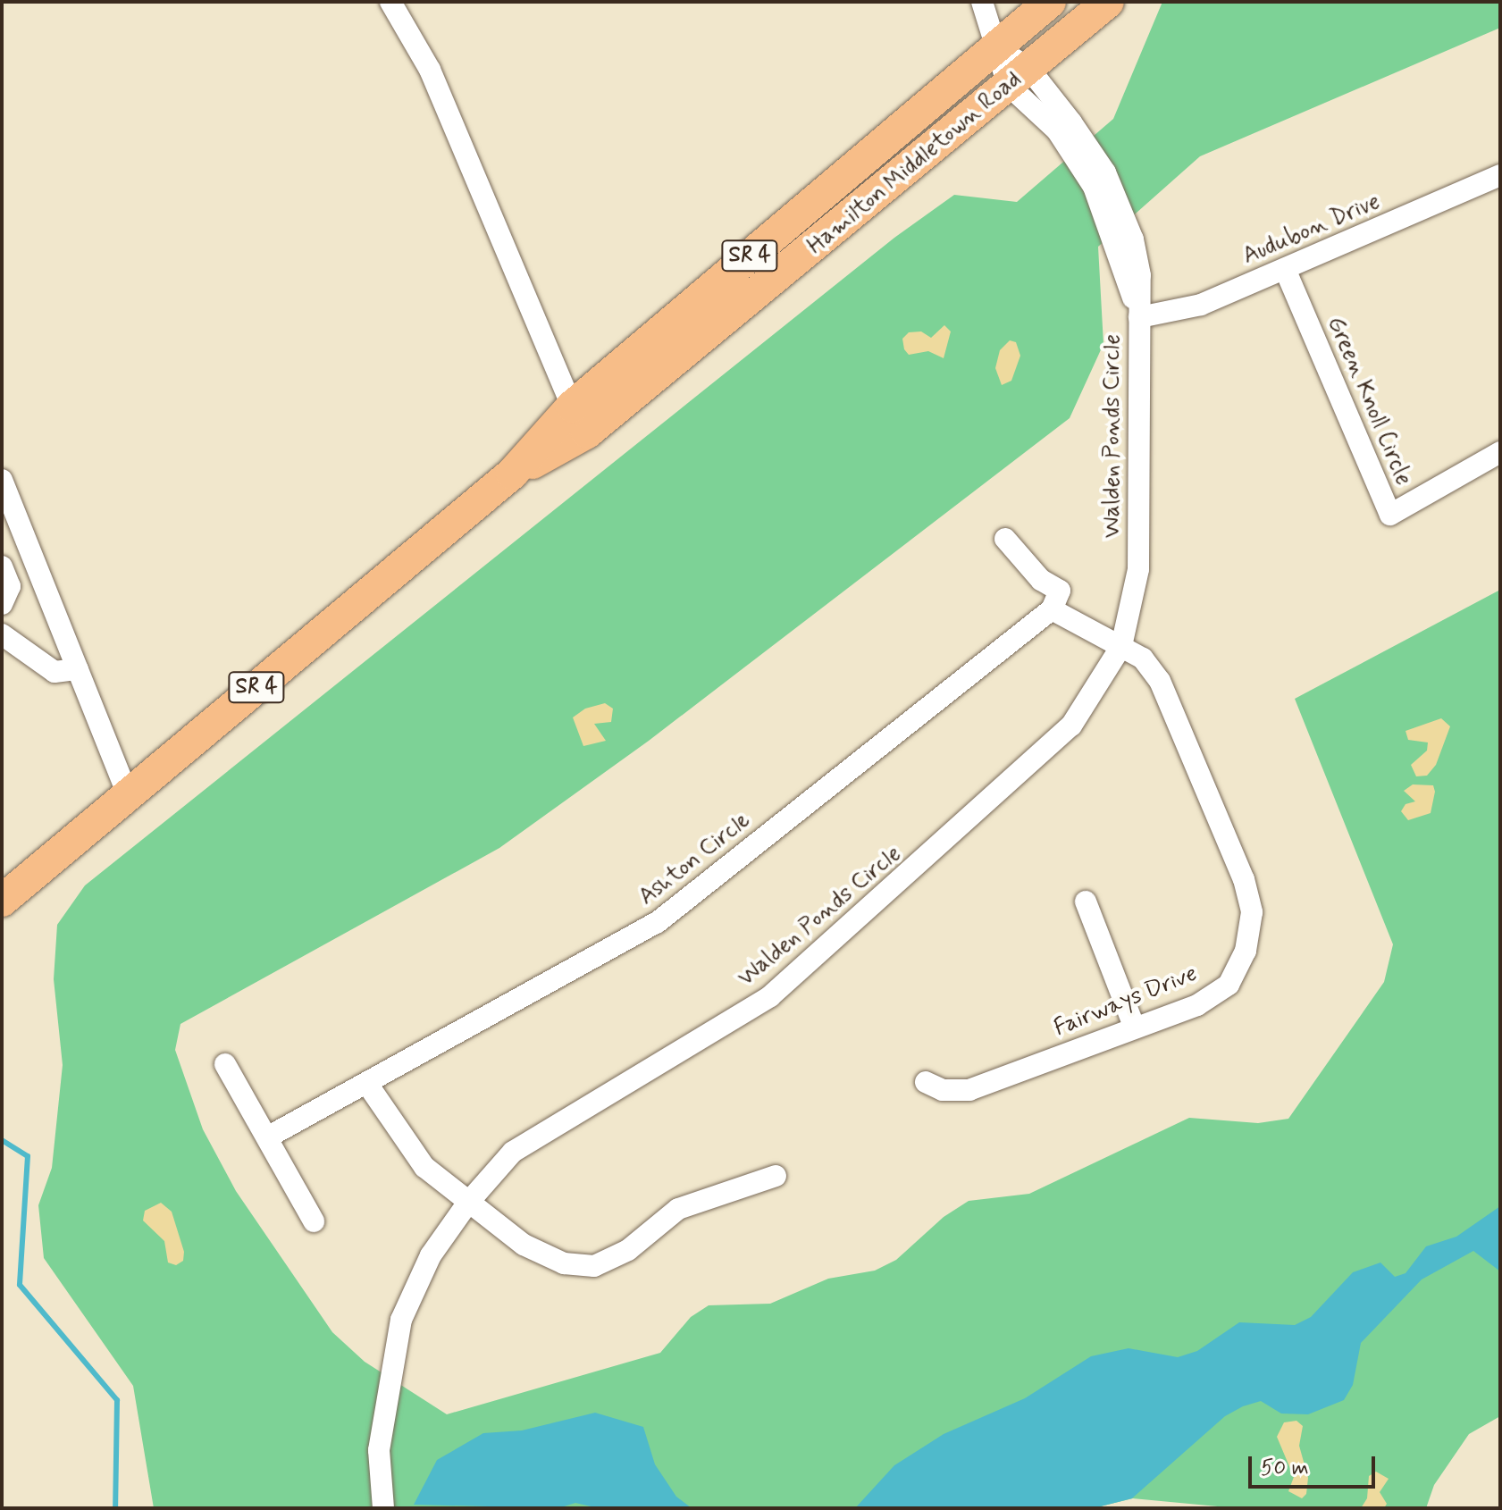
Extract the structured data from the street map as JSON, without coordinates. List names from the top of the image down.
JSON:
{
  "streets": {
    "highway": ["Hamilton Middletown Road", "SR 4"],
    "street": [
      "Audubon Drive",
      "Green Knoll Circle",
      "Walden Ponds Circle",
      "Ashton Circle",
      "Fairways Drive"
    ]
  },
  "crossings": [
    ["Hamilton Middletown Road", "Walden Ponds Circle"],
    ["Audubon Drive", "Green Knoll Circle"],
    ["Audubon Drive", "Walden Ponds Circle"],
    ["Walden Ponds Circle", "Fairways Drive"]
  ],
  "scale_bar": "50 m"
}
